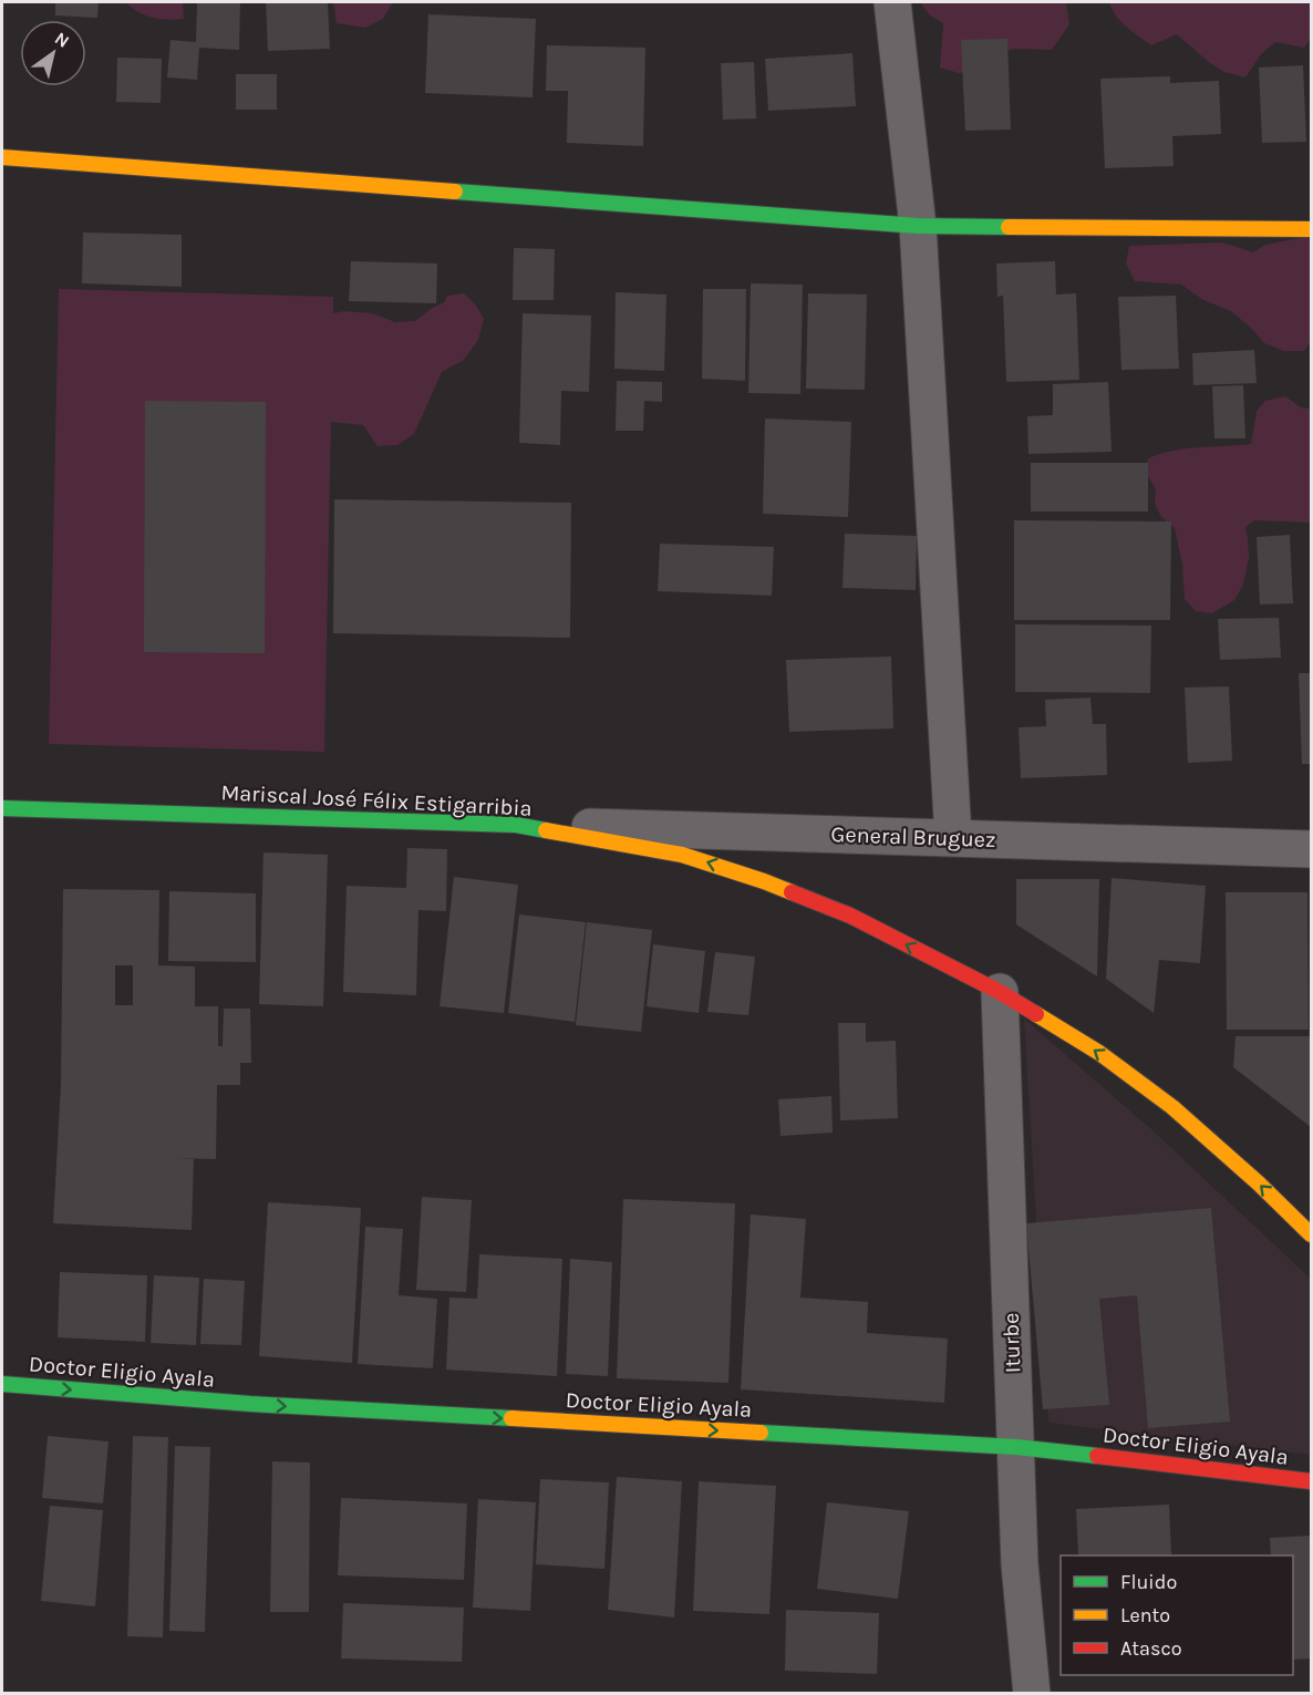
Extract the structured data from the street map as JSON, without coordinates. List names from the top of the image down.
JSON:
{
  "streets": {
    "street": [
      "Mariscal José Félix Estigarribia",
      "General Bruguez",
      "Iturbe",
      "Doctor Eligio Ayala"
    ]
  },
  "crossings": [
    ["Mariscal José Félix Estigarribia", "General Bruguez"],
    ["Mariscal José Félix Estigarribia", "Iturbe"],
    ["Iturbe", "Doctor Eligio Ayala"]
  ],
  "one_way": ["Mariscal José Félix Estigarribia", "Doctor Eligio Ayala"],
  "legend": ["Fluido", "Lento", "Atasco"],
  "north": "top right"
}
